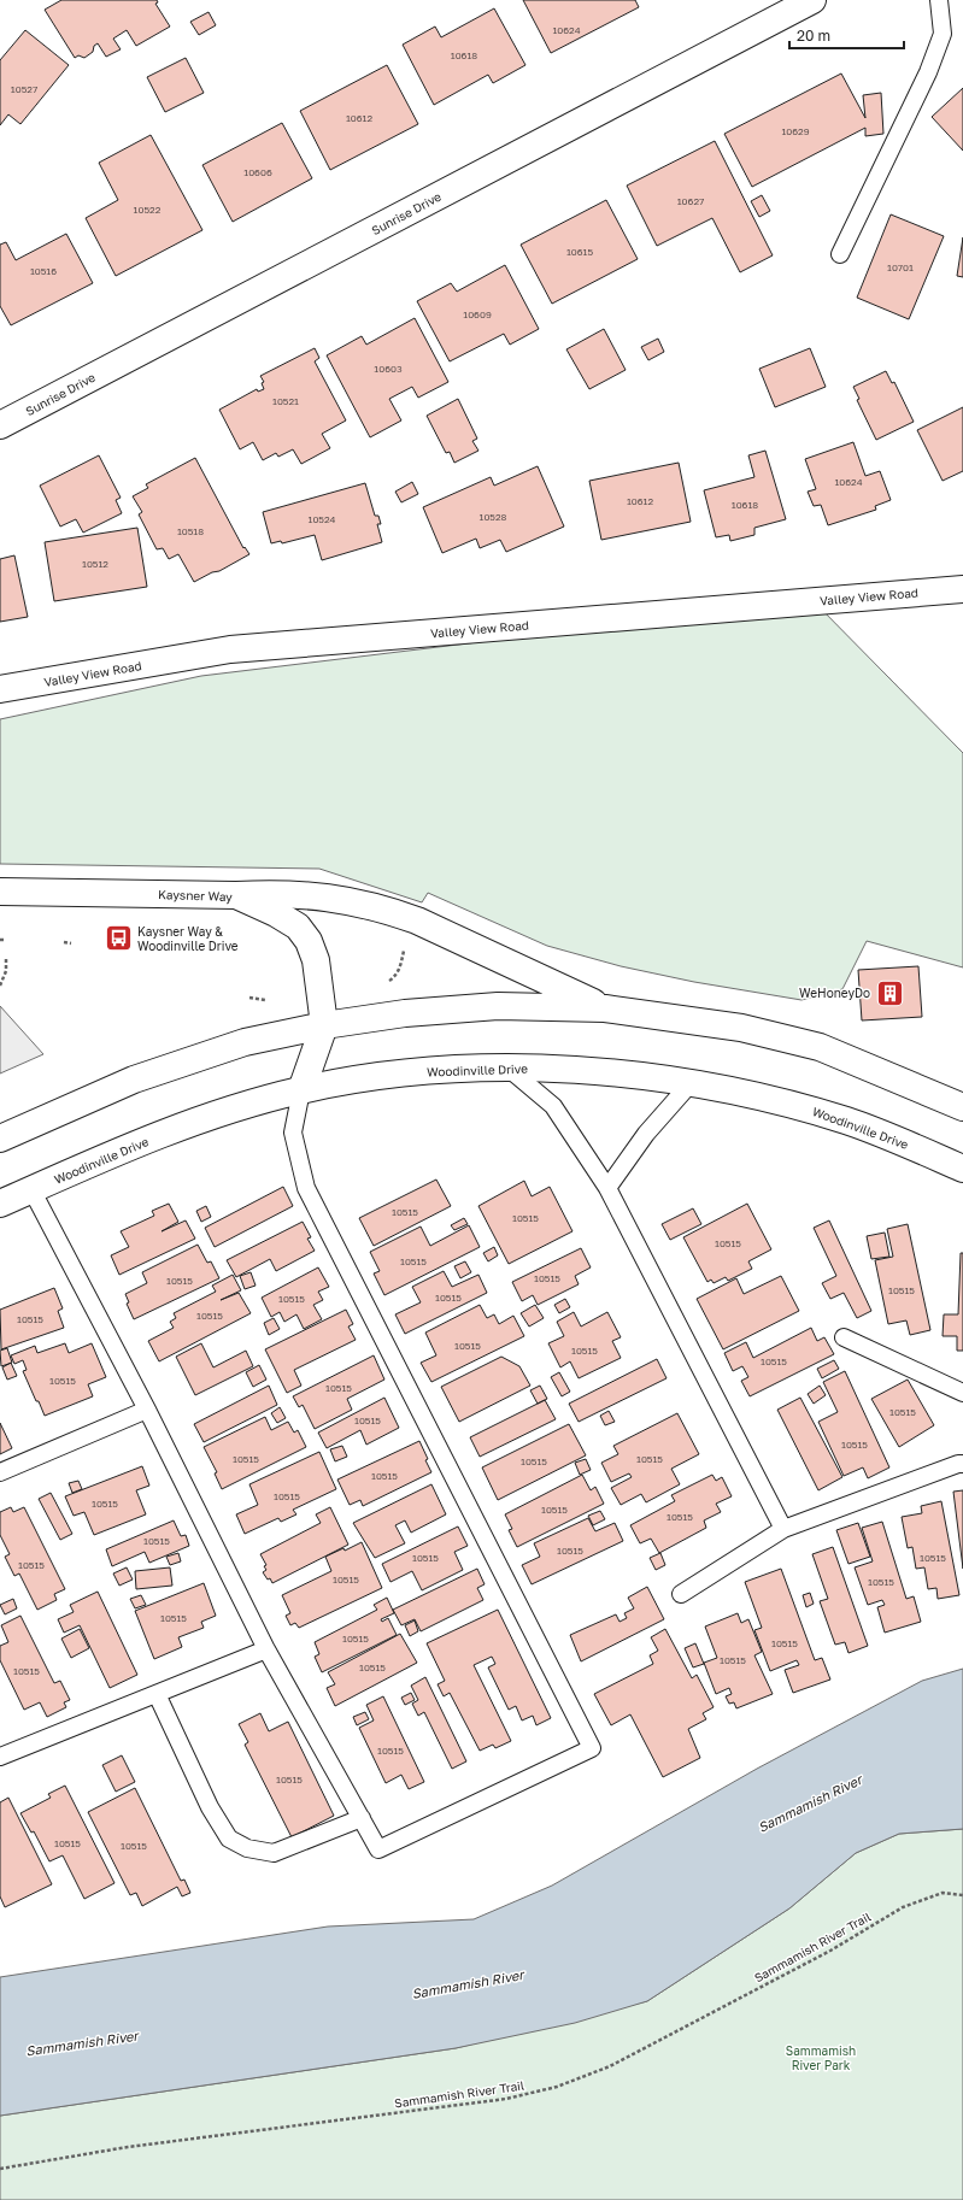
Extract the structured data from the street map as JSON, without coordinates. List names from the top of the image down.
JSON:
{
  "streets": {
    "main road": [
      "Sunrise Drive",
      "Valley View Road",
      "Kaysner Way",
      "Woodinville Drive"
    ],
    "path": ["Sammamish River Trail"]
  },
  "crossings": [
    ["Kaysner Way", "Woodinville Drive"]
  ],
  "water": ["Sammamish River"],
  "parks": ["Sammamish River Park"],
  "places": {
    "bus stop": ["Kaysner Way & Woodinville Drive"],
    "building": ["WeHoneyDo"]
  },
  "house_numbers": [
    "10624",
    "10618",
    "10527",
    "10612",
    "10629",
    "10606",
    "10627",
    "10522",
    "10615",
    "10701",
    "10516",
    "10609",
    "10603",
    "10521",
    "10624",
    "10612",
    "10618",
    "10528",
    "10524",
    "10518",
    "10512",
    "10515",
    "10515",
    "10515",
    "10515",
    "10515",
    "10515",
    "10515",
    "10515",
    "10515",
    "10515",
    "10515",
    "10515",
    "10515",
    "10515",
    "10515",
    "10515",
    "10515",
    "10515",
    "10515",
    "10515",
    "10515",
    "10515",
    "10515",
    "10515",
    "10515",
    "10515",
    "10515",
    "10515",
    "10515",
    "10515",
    "10515",
    "10515",
    "10515",
    "10515",
    "10515",
    "10515",
    "10515",
    "10515",
    "10515",
    "10515",
    "10515",
    "10515",
    "10515",
    "10515"
  ],
  "scale_bar": "20 m"
}
